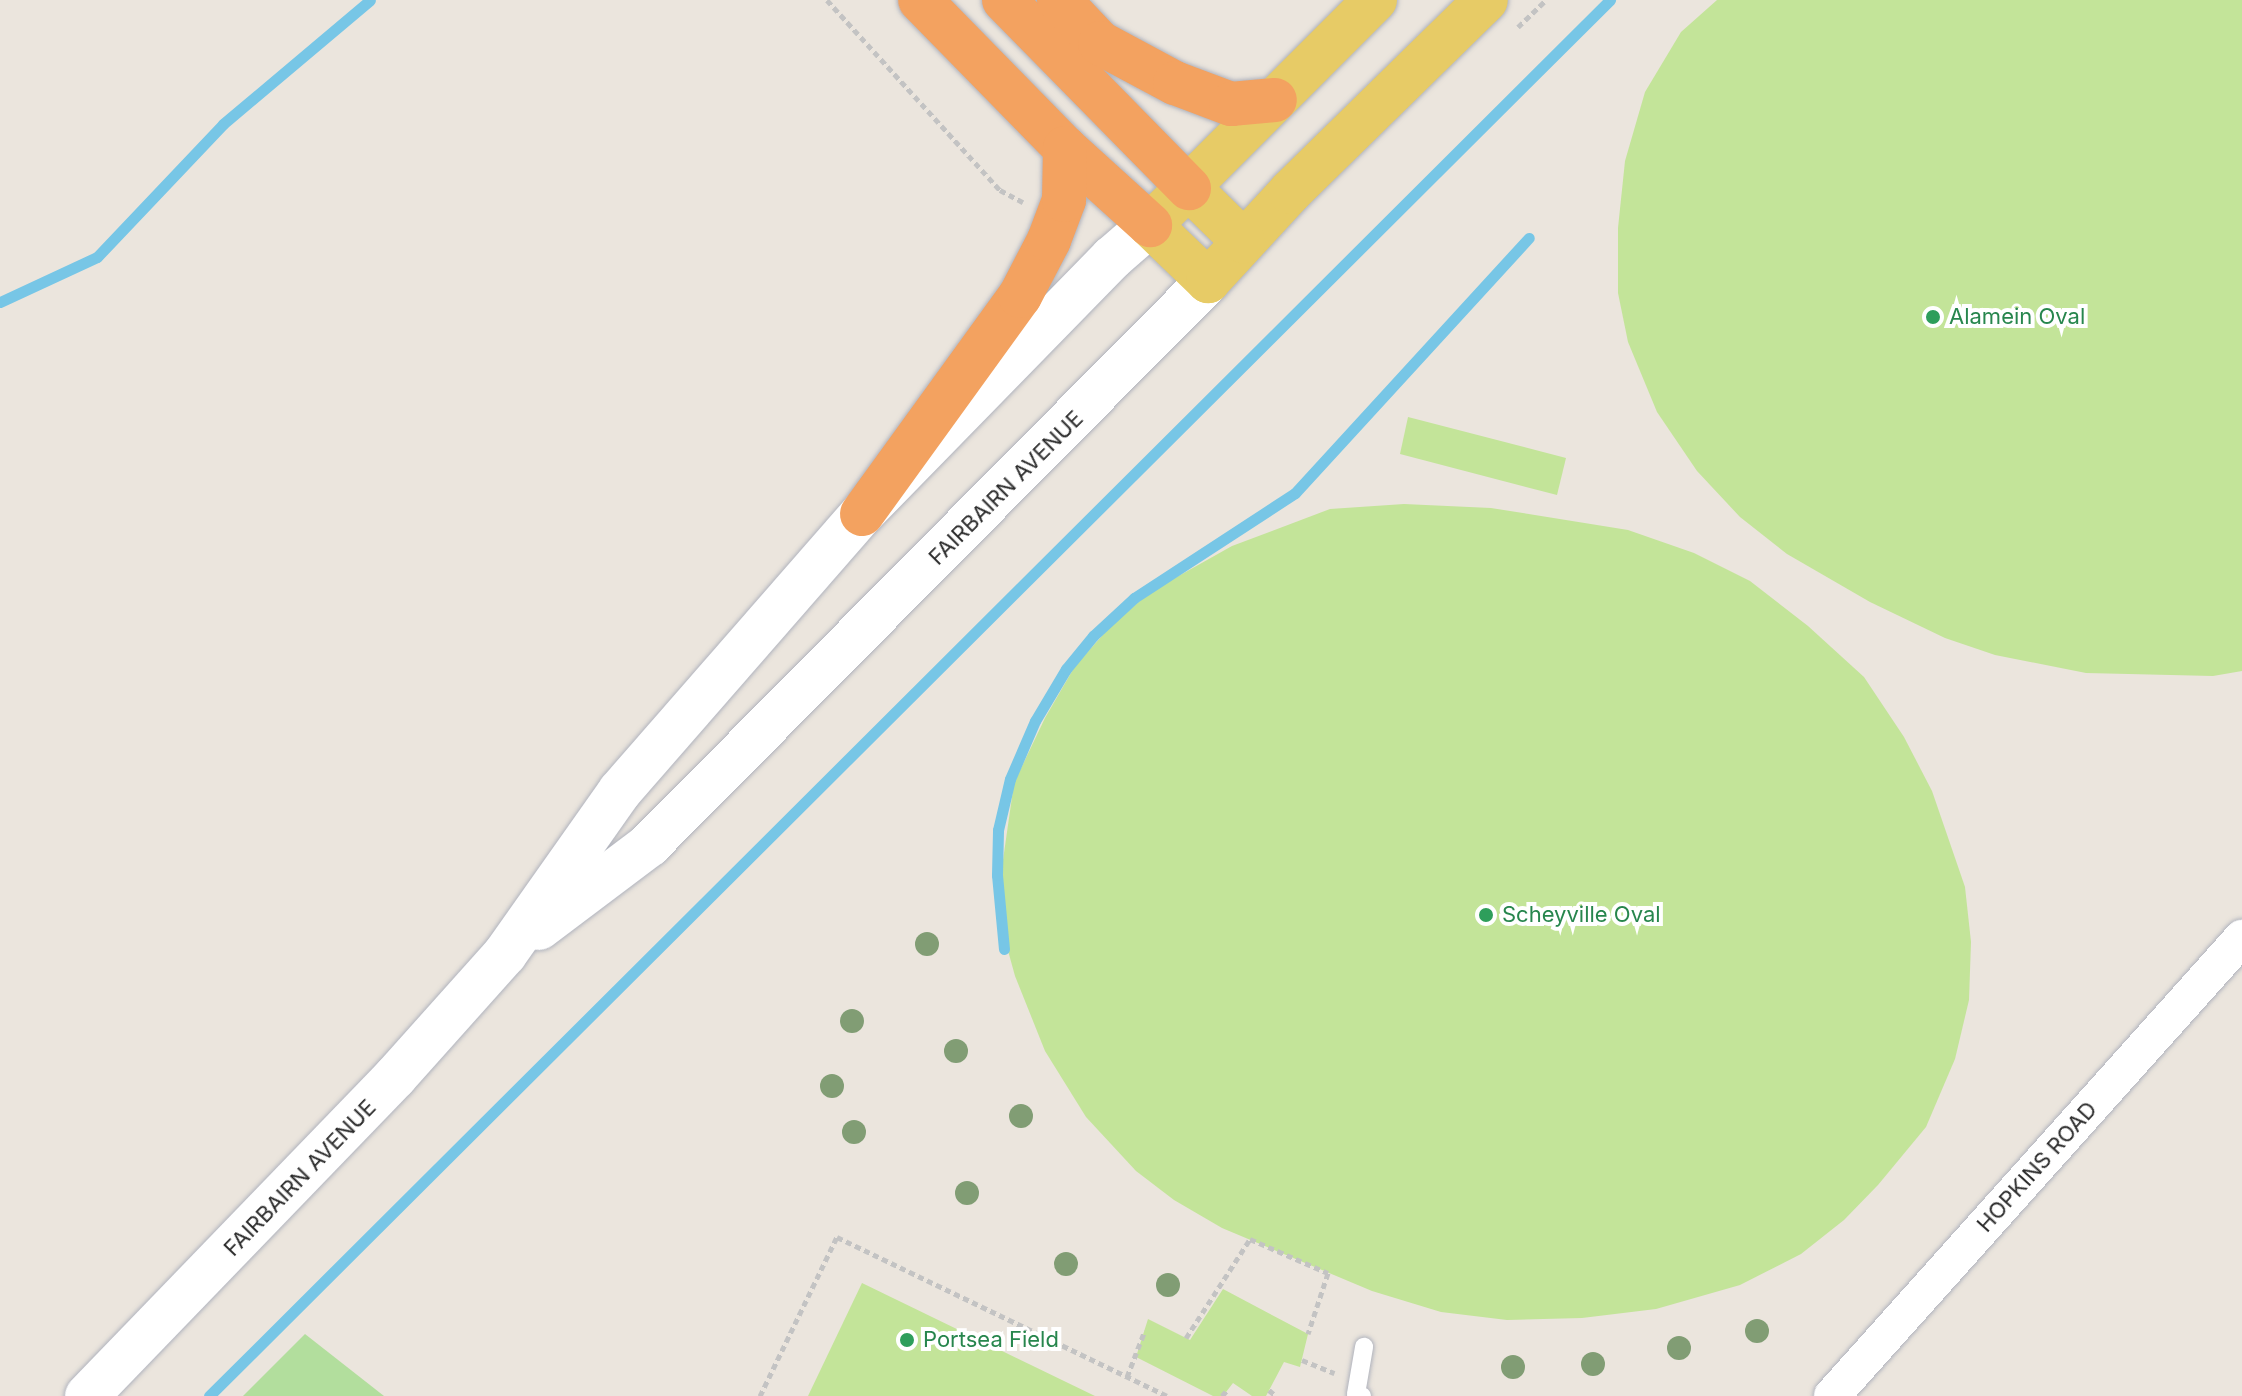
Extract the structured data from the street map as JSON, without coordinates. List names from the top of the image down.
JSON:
{
  "streets": {
    "main road": ["FAIRBAIRN AVENUE"],
    "street": ["HOPKINS ROAD"]
  },
  "places": ["Alamein Oval", "Scheyville Oval", "Portsea Field"]
}
